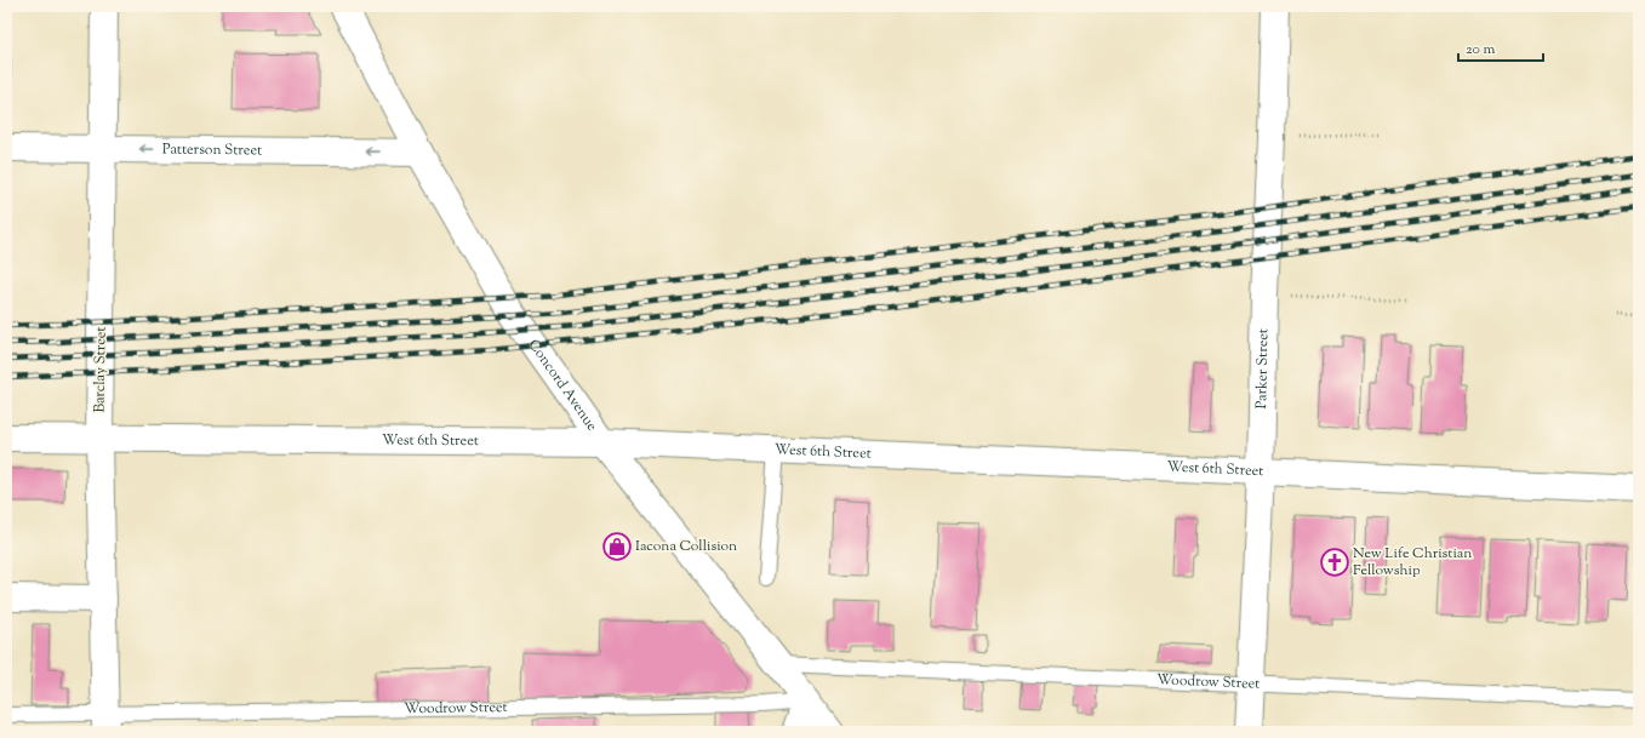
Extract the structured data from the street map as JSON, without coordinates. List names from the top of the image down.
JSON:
{
  "streets": {
    "street": [
      "Patterson Street",
      "Barclay Street",
      "Parker Street",
      "Concord Avenue",
      "West 6th Street"
    ],
    "lane": ["Woodrow Street"]
  },
  "crossings": [
    ["Patterson Street", "Barclay Street"],
    ["Patterson Street", "Concord Avenue"],
    ["Barclay Street", "West 6th Street"],
    ["Barclay Street", "Woodrow Street"],
    ["Parker Street", "West 6th Street"],
    ["Parker Street", "Woodrow Street"],
    ["Concord Avenue", "West 6th Street"],
    ["Concord Avenue", "Woodrow Street"]
  ],
  "one_way": ["Patterson Street"],
  "places": {
    "shop": ["Iacona Collision"],
    "church": ["New Life Christian Fellowship"]
  },
  "scale_bar": "20 m"
}
